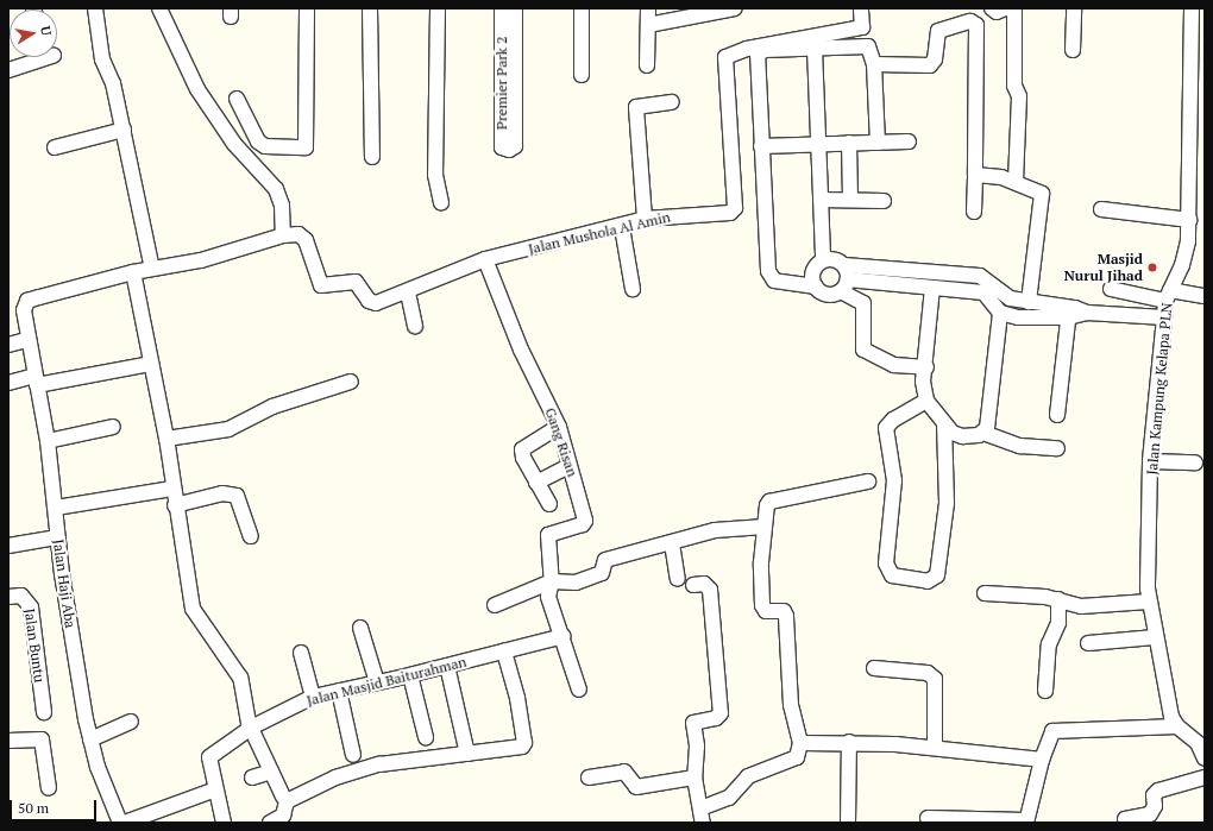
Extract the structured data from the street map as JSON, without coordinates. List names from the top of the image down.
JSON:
{
  "streets": {
    "street": [
      "Premier Park 2",
      "Jalan Mushola Al Amin",
      "Jalan Kampung Kelapa PLN",
      "Gang Risan",
      "Jalan Haji Aba",
      "Jalan Buntu",
      "Jalan Masjid Baiturahman"
    ]
  },
  "crossings": [
    ["Jalan Mushola Al Amin", "Gang Risan"]
  ],
  "places": ["Masjid Nurul Jihad"],
  "scale_bar": "50 m",
  "north": "right"
}
